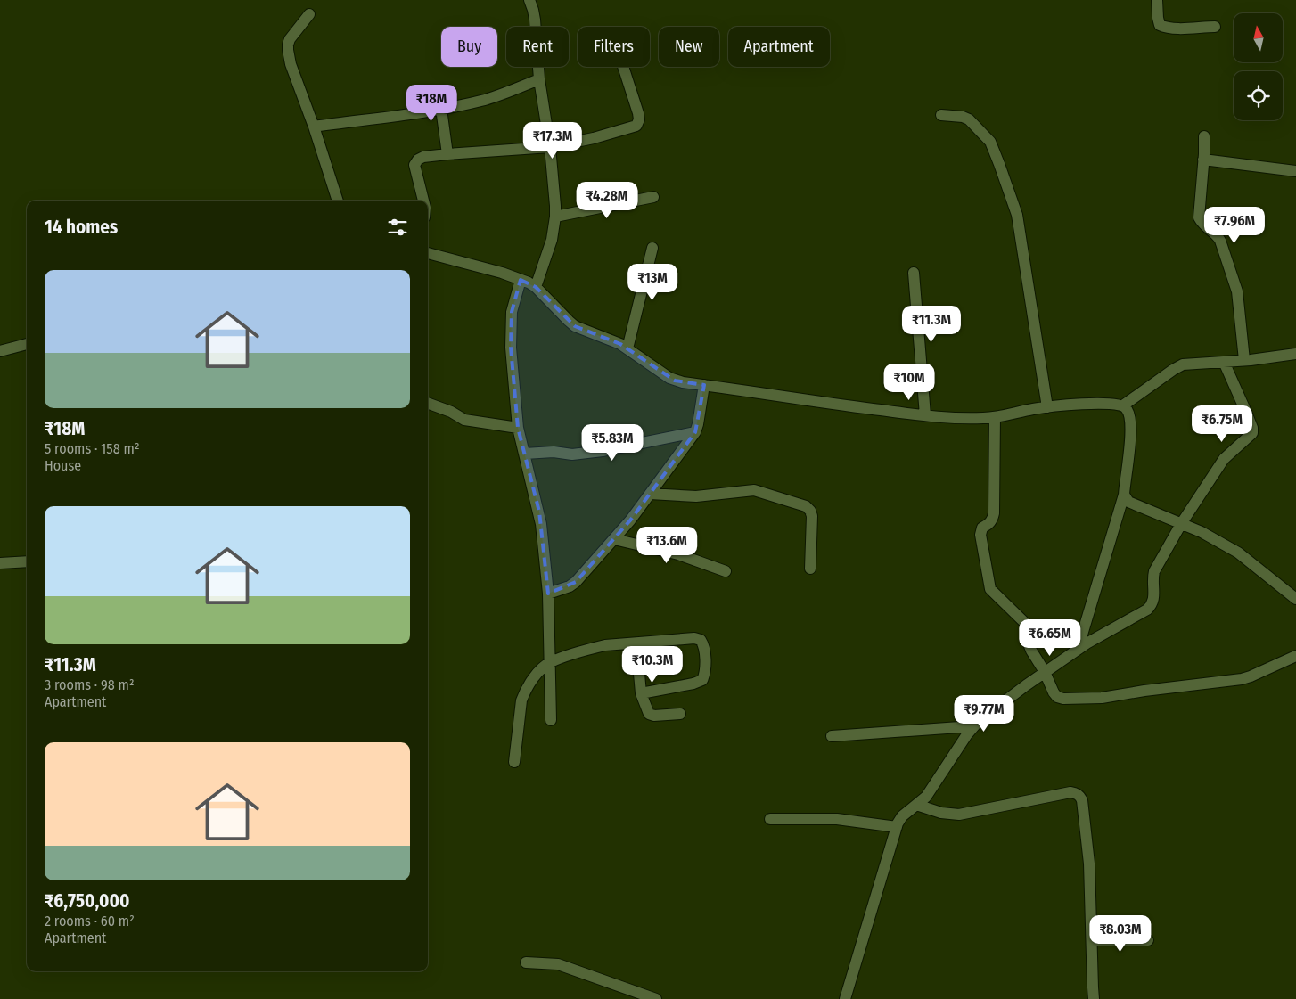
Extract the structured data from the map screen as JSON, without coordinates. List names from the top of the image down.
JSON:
{
  "north": "top",
  "page": {
    "chip": [
      "Buy",
      "Rent",
      "Filters",
      "New",
      "Apartment"
    ],
    "price": [
      "₹18M",
      "₹17.3M",
      "₹4.28M",
      "₹7.96M",
      "₹13M",
      "₹11.3M",
      "₹10M",
      "₹6.75M",
      "₹5.83M",
      "₹13.6M",
      "₹6.65M",
      "₹10.3M",
      "₹9.77M",
      "₹8.03M"
    ],
    "heading": "14 homes",
    "list": [
      {
        "name": "₹18M",
        "note": "5 rooms · 158 m² · House"
      },
      {
        "name": "₹11.3M",
        "note": "3 rooms · 98 m² · Apartment"
      },
      {
        "name": "₹6,750,000",
        "note": "2 rooms · 60 m² · Apartment"
      }
    ]
  }
}
